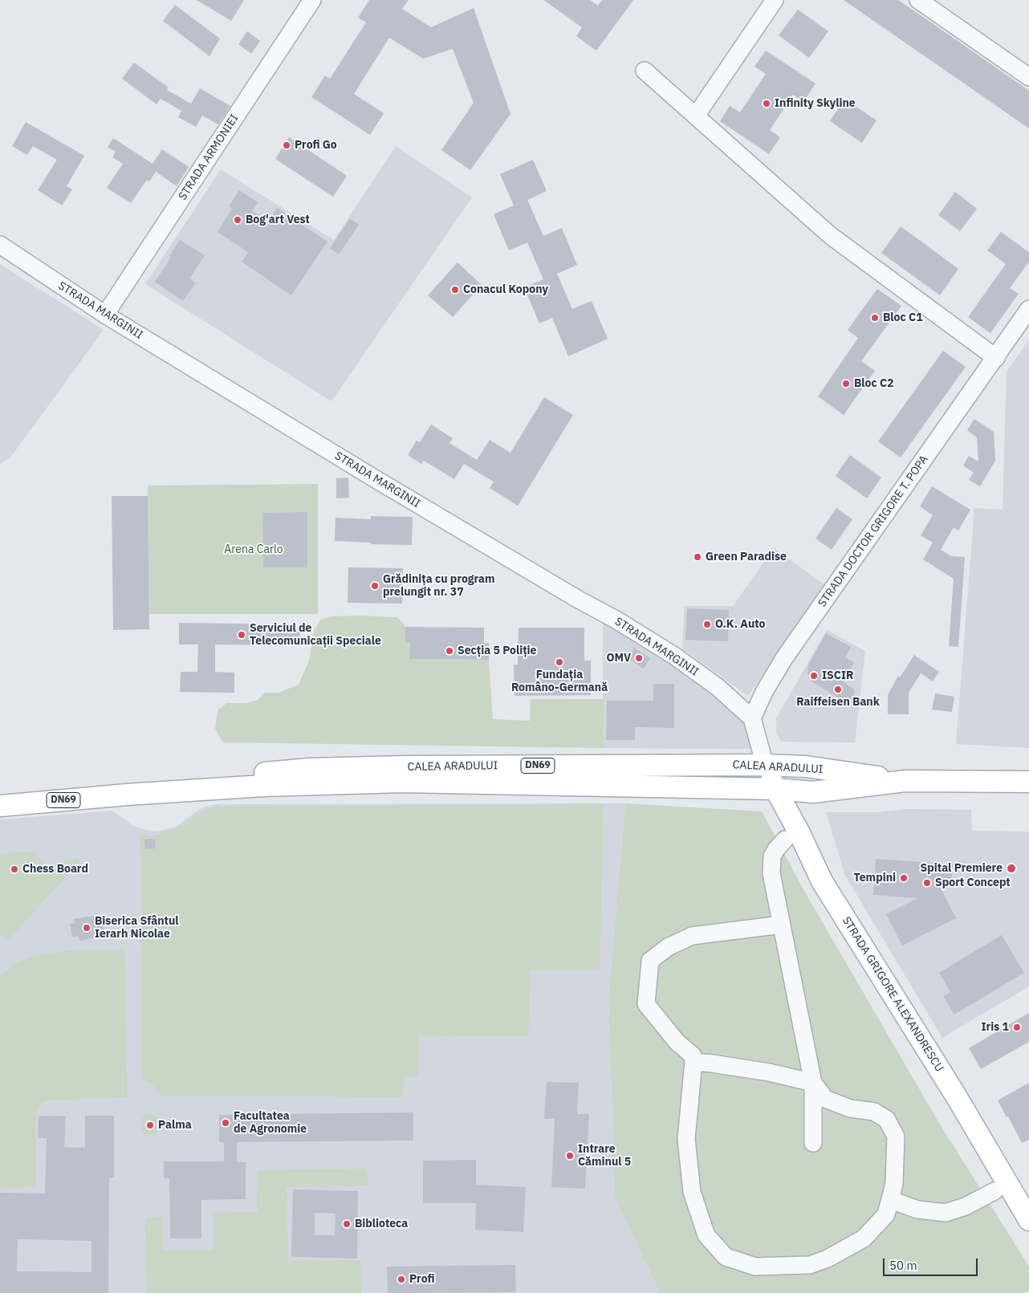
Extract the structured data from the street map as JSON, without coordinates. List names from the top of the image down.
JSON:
{
  "streets": {
    "main road": ["DN69", "CALEA ARADULUI", "STRADA GRIGORE ALEXANDRESCU"],
    "street": ["STRADA ARMONIEI", "STRADA MARGINII", "STRADA DOCTOR GRIGORE T. POPA"]
  },
  "crossings": [
    ["STRADA ARMONIEI", "STRADA MARGINII"],
    ["STRADA MARGINII", "STRADA DOCTOR GRIGORE T. POPA"],
    ["CALEA ARADULUI", "STRADA GRIGORE ALEXANDRESCU"]
  ],
  "parks": ["Arena Carlo"],
  "places": [
    "Infinity Skyline",
    "Profi Go",
    "Bog'art Vest",
    "Conacul Kopony",
    "Bloc C1",
    "Bloc C2",
    "Green Paradise",
    "Grădinița cu program prelungit nr. 37",
    "O.K. Auto",
    "Serviciul de Telecomunicații Speciale",
    "Secția 5 Poliție",
    "OMV",
    "Fundația Româno-Germană",
    "ISCIR",
    "Raiffeisen Bank",
    "Spital Premiere",
    "Chess Board",
    "Tempini",
    "Sport Concept",
    "Biserica Sfântul Ierarh Nicolae",
    "Iris 1",
    "Facultatea de Agronomie",
    "Palma",
    "Intrare Căminul 5",
    "Biblioteca",
    "Profi"
  ],
  "scale_bar": "50 m"
}
